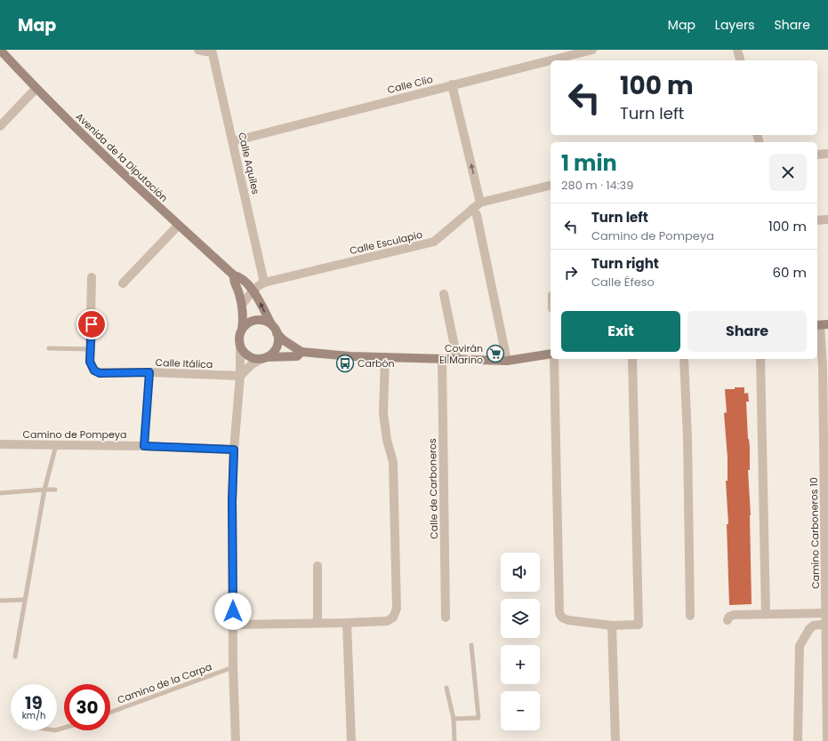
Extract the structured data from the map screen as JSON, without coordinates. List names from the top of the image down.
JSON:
{
  "streets": {
    "street": [
      "Calle Clio",
      "Avenida de la Diputación",
      "Calle Aquiles",
      "Calle Esculapio",
      "Calle Itálica",
      "Camino de Pompeya",
      "Calle de Carboneros",
      "Camino Carboneros 10"
    ],
    "lane": ["Camino de la Carpa"]
  },
  "crossings": [
    ["Calle Clio", "Calle Aquiles"],
    ["Avenida de la Diputación", "Calle Esculapio"],
    ["Calle Aquiles", "Calle Esculapio"]
  ],
  "places": {
    "supermarket": ["Covirán El Marino"],
    "bus stop": ["Carbón"]
  },
  "page": {
    "header": "Map",
    "nav": ["Map", "Layers", "Share"],
    "turn": ["100 m", "Turn left"],
    "heading": ["1 min", "280 m · 14:39"],
    "list": [
      {
        "name": "Turn left",
        "note": "Camino de Pompeya",
        "value": "100 m"
      },
      {
        "name": "Turn right",
        "note": "Calle Éfeso",
        "value": "60 m"
      }
    ],
    "buttons": ["Exit", "Share"],
    "map_buttons": ["+", "−"],
    "speed": "19 km/h",
    "limit": "30"
  }
}
